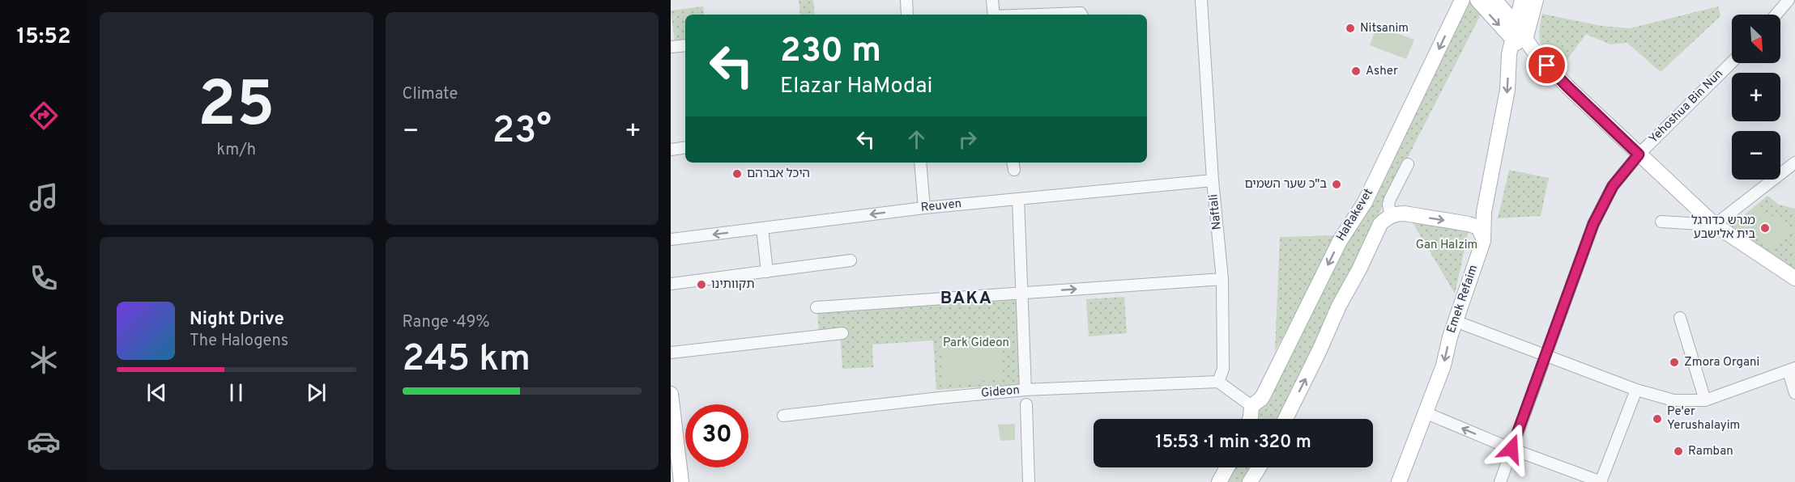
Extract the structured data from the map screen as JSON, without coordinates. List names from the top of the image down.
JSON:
{
  "streets": {
    "street": [
      "Yehoshua Bin Nun",
      "Reuven",
      "Naftali",
      "HaRakevet",
      "Emek Refaim",
      "Gideon"
    ]
  },
  "crossings": [
    ["Reuven", "Naftali"],
    ["Naftali", "Gideon"]
  ],
  "districts": ["BAKA"],
  "parks": ["Gan HaIzim", "Park Gideon"],
  "places": [
    "Nitsanim",
    "Asher",
    "היכל אברהם",
    "ב\"כ שער השמים",
    "מגרש כדורגל בית אלישבע",
    "תקוותינו",
    "Zmora Organi",
    "Pe'er Yerushalayim",
    "Ramban"
  ],
  "north": "bottom right",
  "page": {
    "tabs": "15:52",
    "tile": [
      ["25", "km/h"],
      "Climate",
      ["Range · 49%", "245 km"]
    ],
    "map_buttons": ["+", "−"],
    "turn": ["230 m", "Elazar HaModai"],
    "heat": ["−", "23°", "+"],
    "song": ["Night Drive", "The Halogens"],
    "limit": "30",
    "trip": "15:53 · 1 min · 320 m"
  }
}
